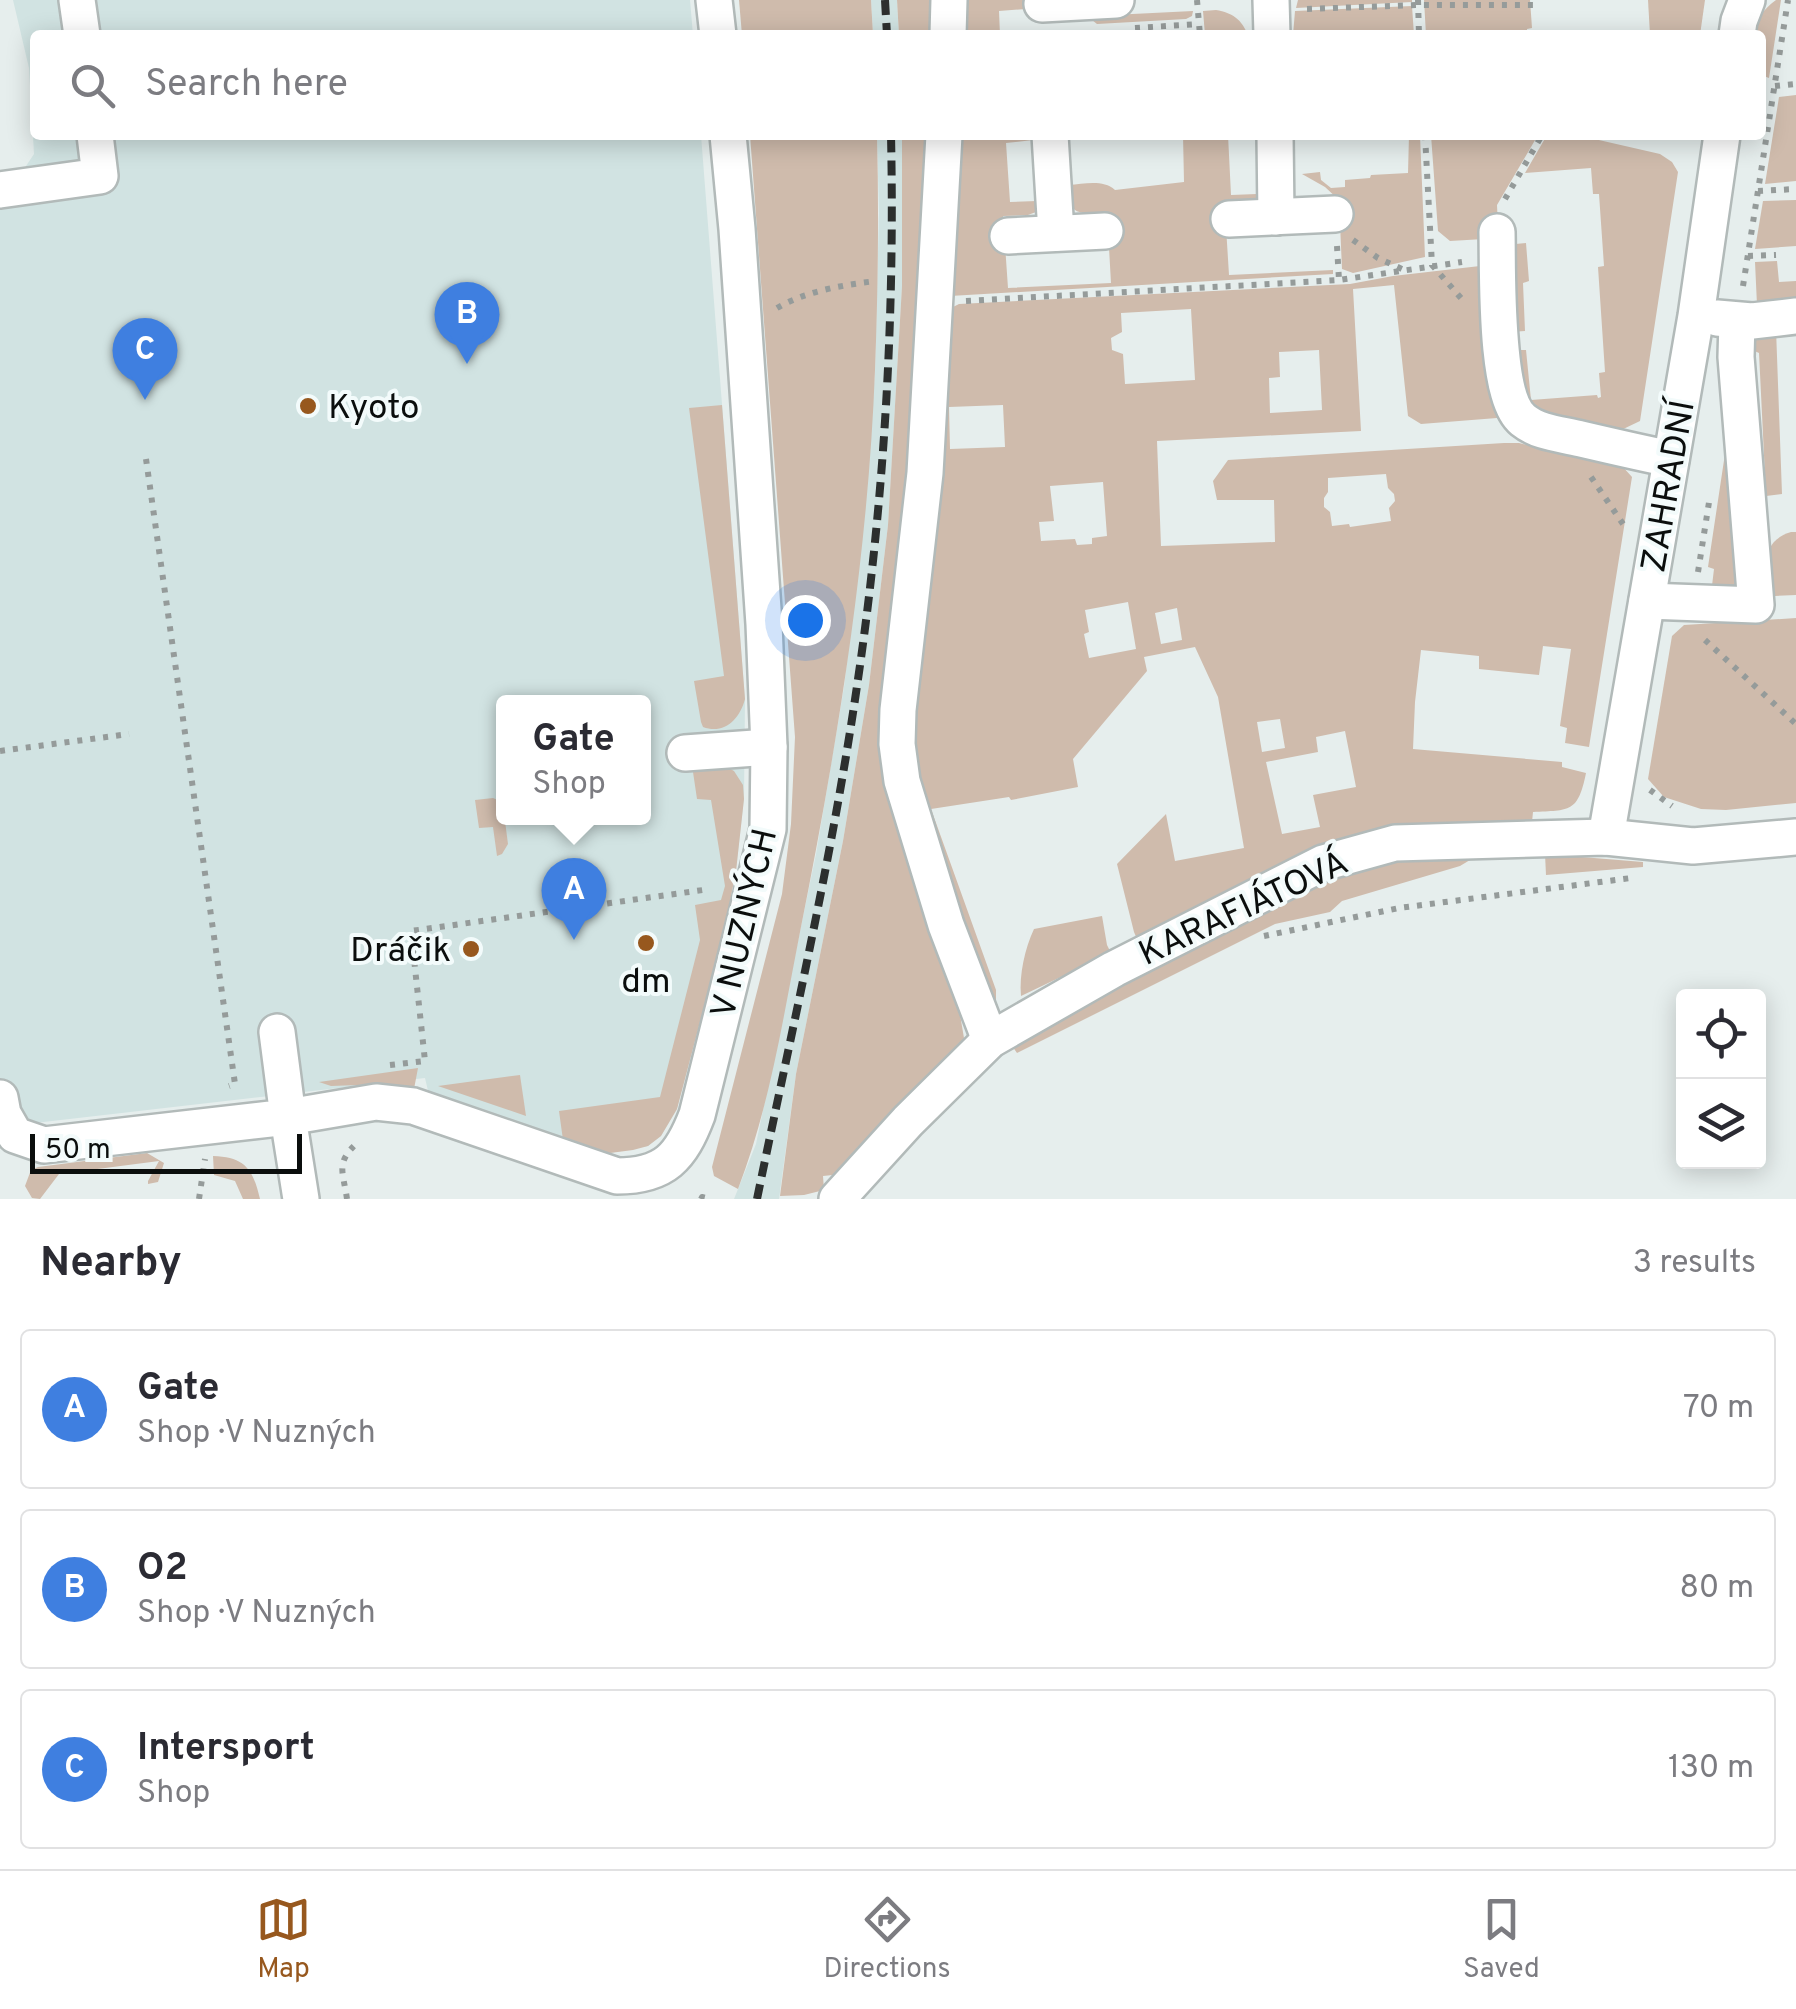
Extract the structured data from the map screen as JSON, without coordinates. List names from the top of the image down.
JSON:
{
  "streets": {
    "street": ["ZAHRADNÍ", "KARAFIÁTOVÁ", "V NUZNÝCH"]
  },
  "crossings": [
    ["ZAHRADNÍ", "KARAFIÁTOVÁ"]
  ],
  "places": ["Kyoto", "dm", "Dráčik"],
  "scale_bar": "50 m",
  "page": {
    "search": "Search here",
    "pins": ["B", "C", "A"],
    "popup": ["Gate", "Shop"],
    "scale": "50 m",
    "heading": ["Nearby", "3 results"],
    "list": [
      {
        "mark": "A",
        "name": "Gate",
        "note": "Shop · V Nuzných",
        "value": "70 m"
      },
      {
        "mark": "B",
        "name": "O2",
        "note": "Shop · V Nuzných",
        "value": "80 m"
      },
      {
        "mark": "C",
        "name": "Intersport",
        "note": "Shop",
        "value": "130 m"
      }
    ],
    "nav": ["Map", "Directions", "Saved"]
  }
}
